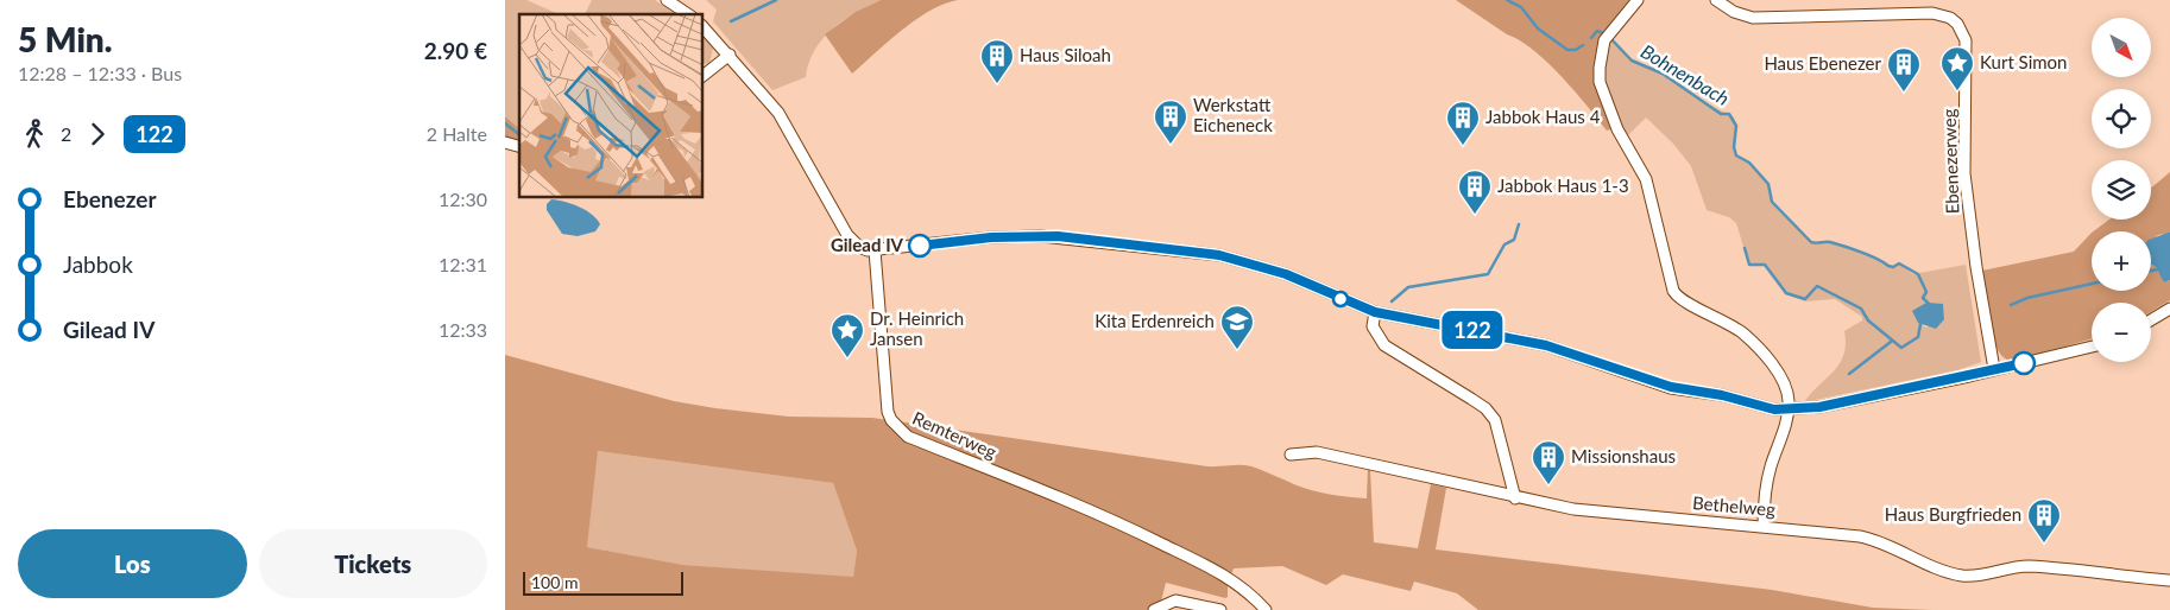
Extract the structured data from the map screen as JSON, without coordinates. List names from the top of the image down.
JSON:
{
  "streets": {
    "street": ["Ebenezerweg", "Remterweg", "Bethelweg"]
  },
  "water": ["Bohnenbach"],
  "places": {
    "building": [
      "Haus Siloah",
      "Haus Ebenezer",
      "Werkstatt Eicheneck",
      "Jabbok Haus 4",
      "Jabbok Haus 1-3",
      "Missionshaus",
      "Haus Burgfrieden"
    ],
    "place": ["Kurt Simon", "Dr. Heinrich Jansen"],
    "other": ["Gilead IV"],
    "school or university": ["Kita Erdenreich"]
  },
  "lines": ["bus line 122"],
  "scale_bar": "100 m",
  "north": "bottom right",
  "page": {
    "heading": ["5 Min.", "12:28 – 12:33 · Bus", "2.90 €"],
    "on_map": "122",
    "map_buttons": ["+", "−"],
    "legs": ["2", "122", "2 Halte"],
    "list": [
      {
        "name": "Ebenezer",
        "value": "12:30"
      },
      {
        "name": "Jabbok",
        "value": "12:31"
      },
      {
        "name": "Gilead IV",
        "value": "12:33"
      }
    ],
    "buttons": ["Los", "Tickets"],
    "scale": "100 m"
  }
}
